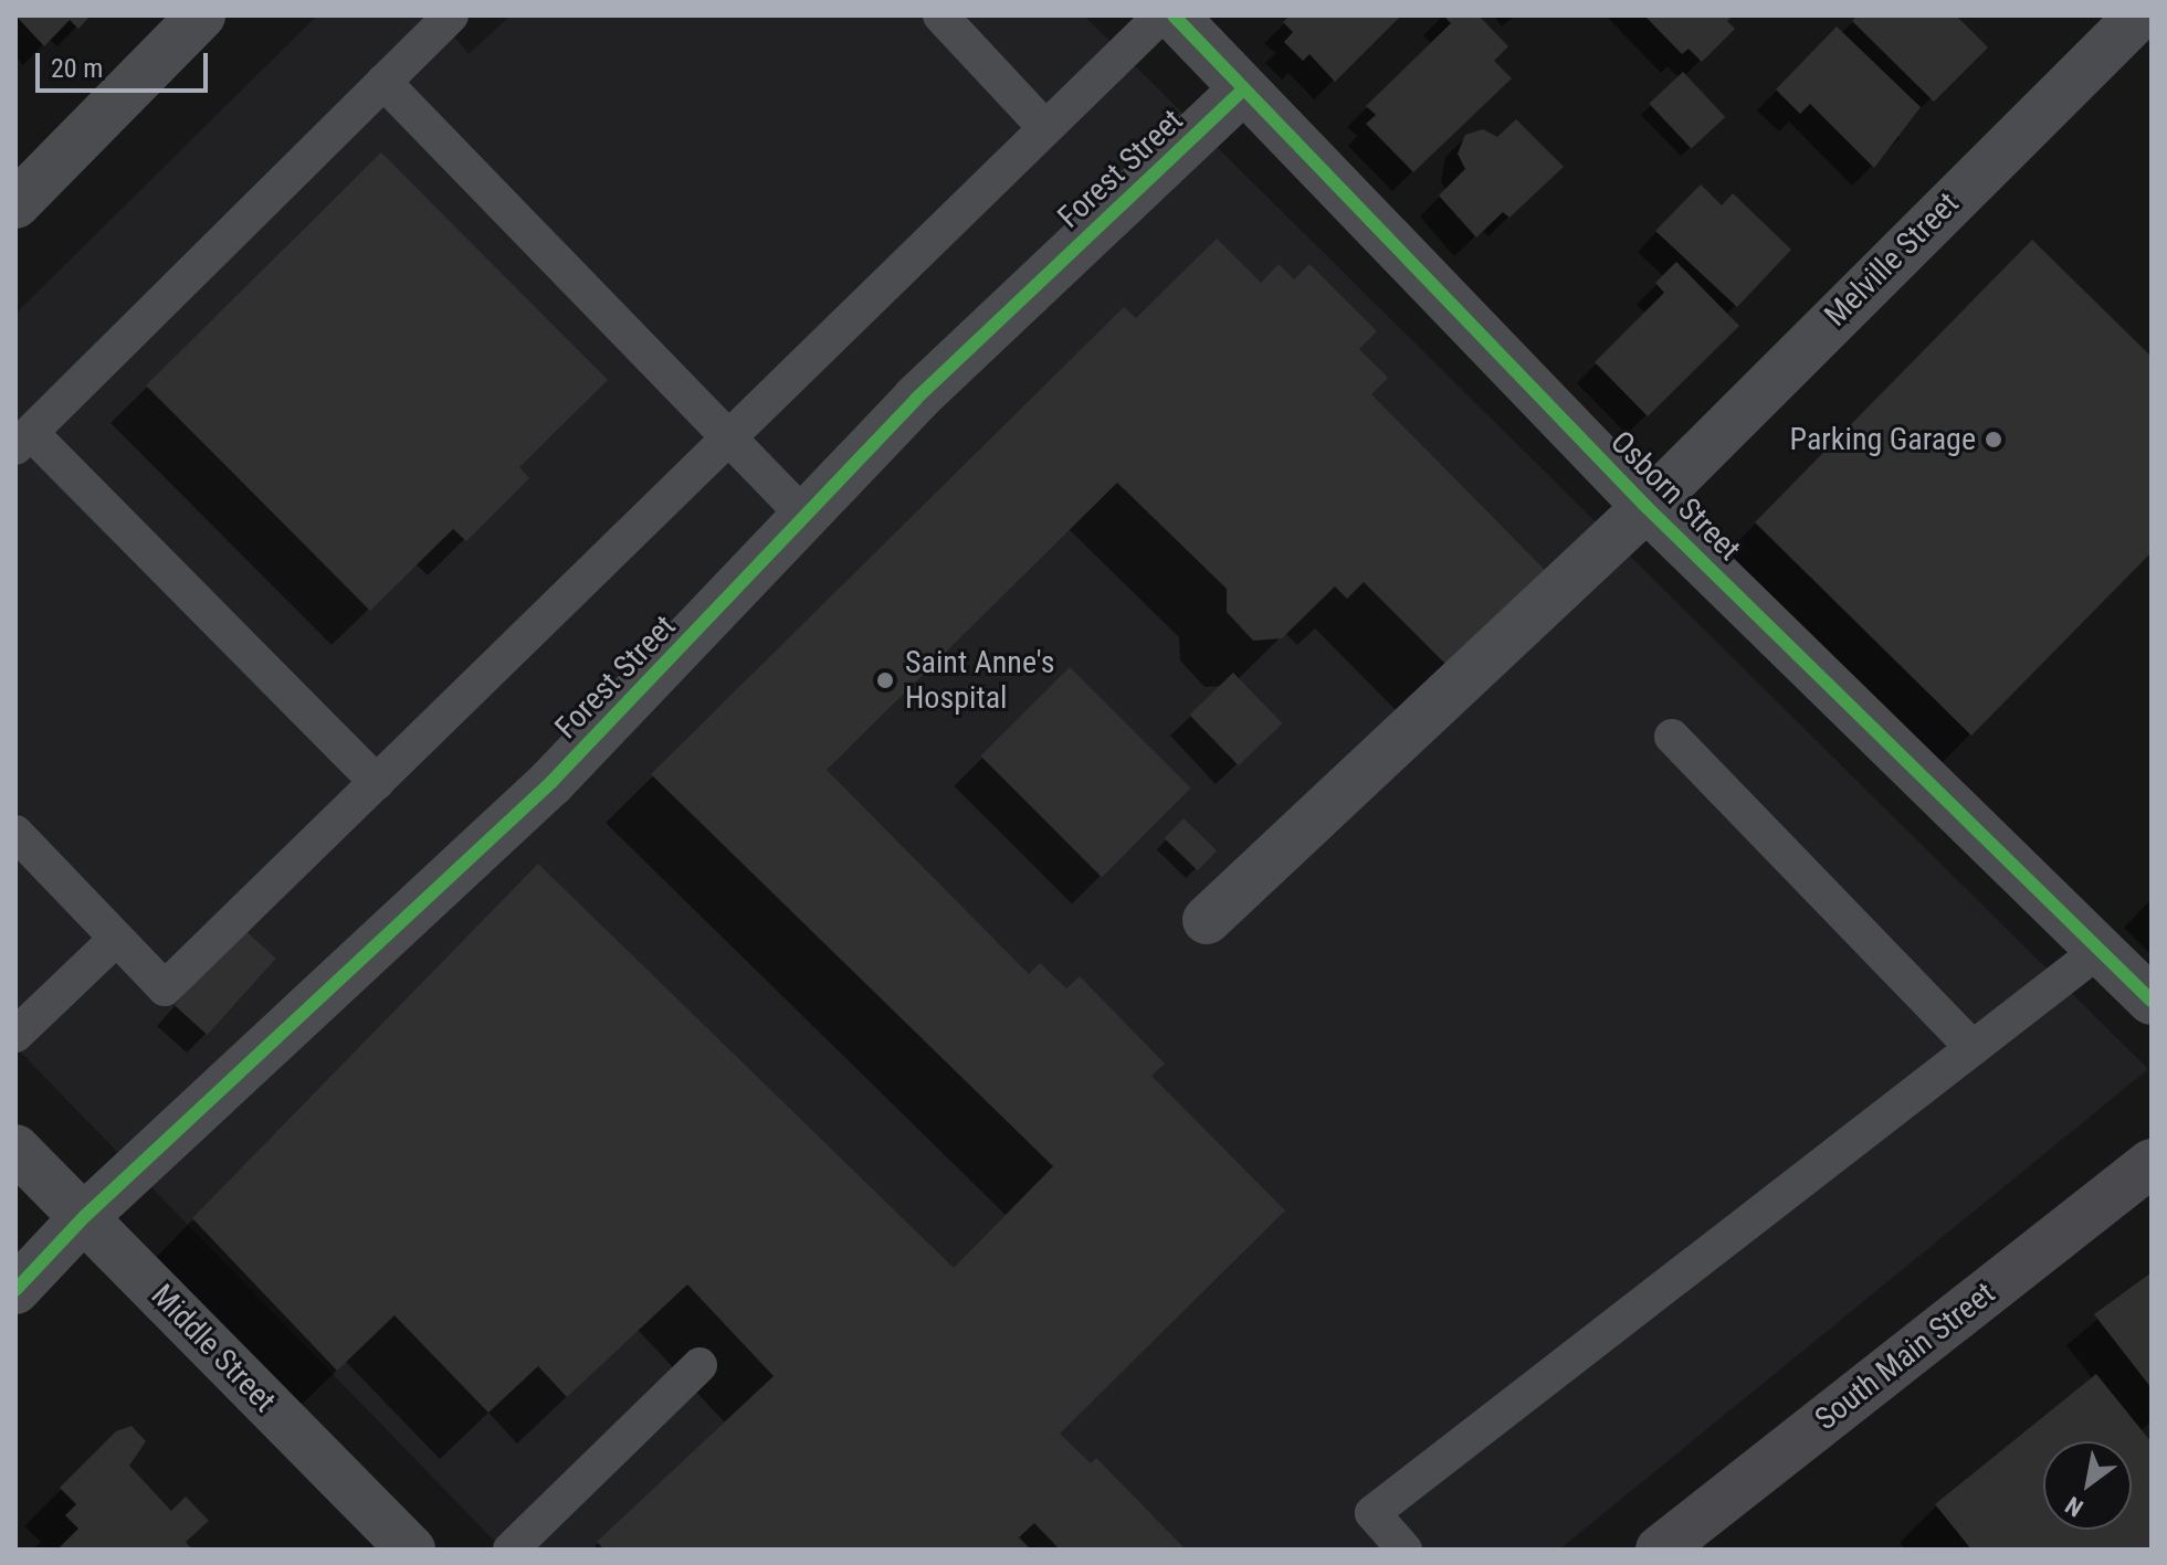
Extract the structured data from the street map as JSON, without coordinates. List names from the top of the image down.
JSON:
{
  "streets": {
    "main road": ["South Main Street"],
    "street": [
      "Forest Street",
      "Melville Street",
      "Osborn Street",
      "Middle Street"
    ]
  },
  "crossings": [
    ["Forest Street", "Osborn Street"],
    ["Forest Street", "Middle Street"],
    ["Melville Street", "Osborn Street"]
  ],
  "places": ["Parking Garage", "Saint Anne's Hospital"],
  "scale_bar": "20 m",
  "north": "bottom left"
}
